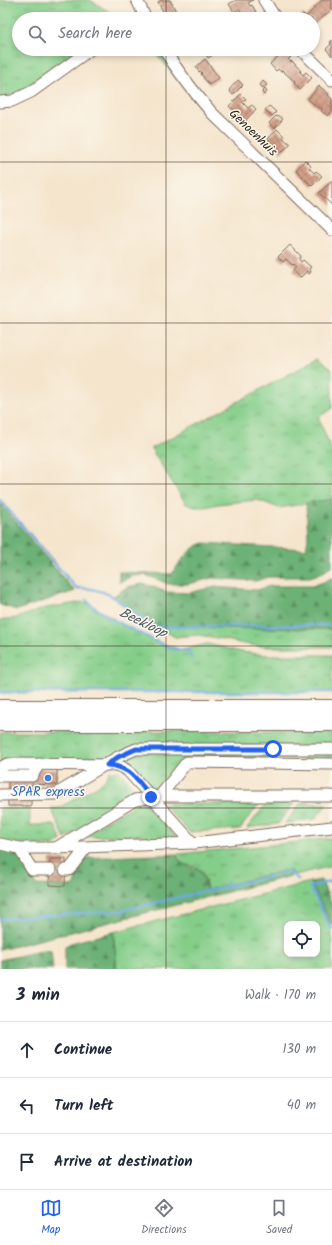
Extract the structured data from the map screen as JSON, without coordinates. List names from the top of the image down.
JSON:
{
  "streets": {
    "street": ["Genoenhuis"]
  },
  "water": ["Beekloop"],
  "places": ["SPAR express"],
  "page": {
    "search": "Search here",
    "heading": ["3 min", "Walk · 170 m"],
    "list": [
      ["Continue", "130 m"],
      ["Turn left", "40 m"],
      "Arrive at destination"
    ],
    "nav": ["Map", "Directions", "Saved"]
  }
}
